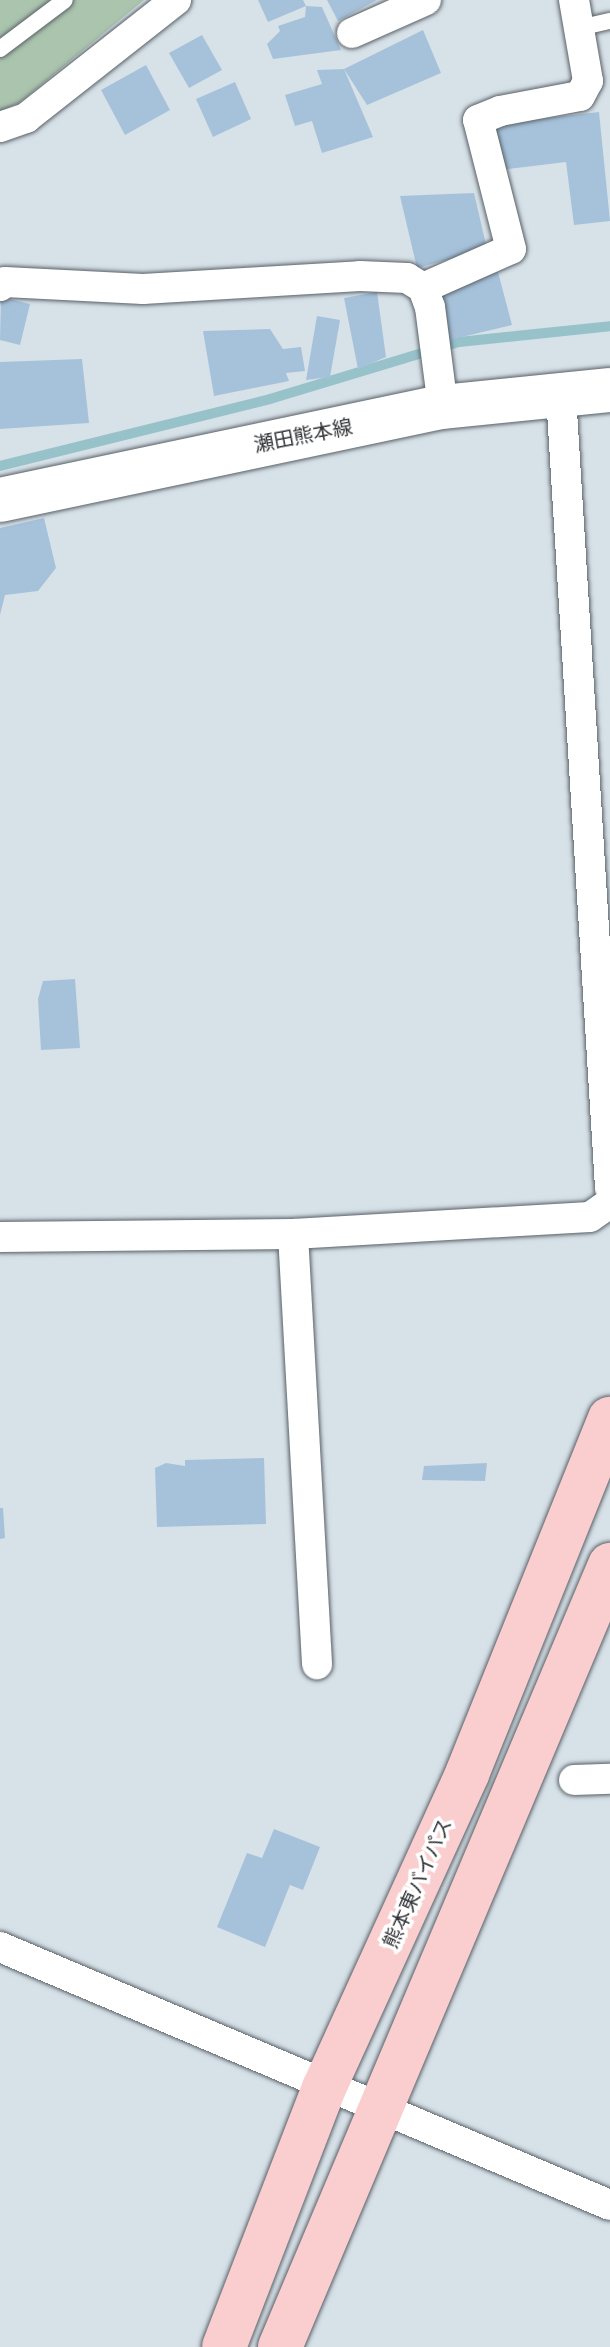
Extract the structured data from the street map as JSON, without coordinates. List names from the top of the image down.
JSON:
{
  "streets": {
    "highway": ["熊本東バイパス"],
    "main road": ["瀬田熊本線"]
  }
}
